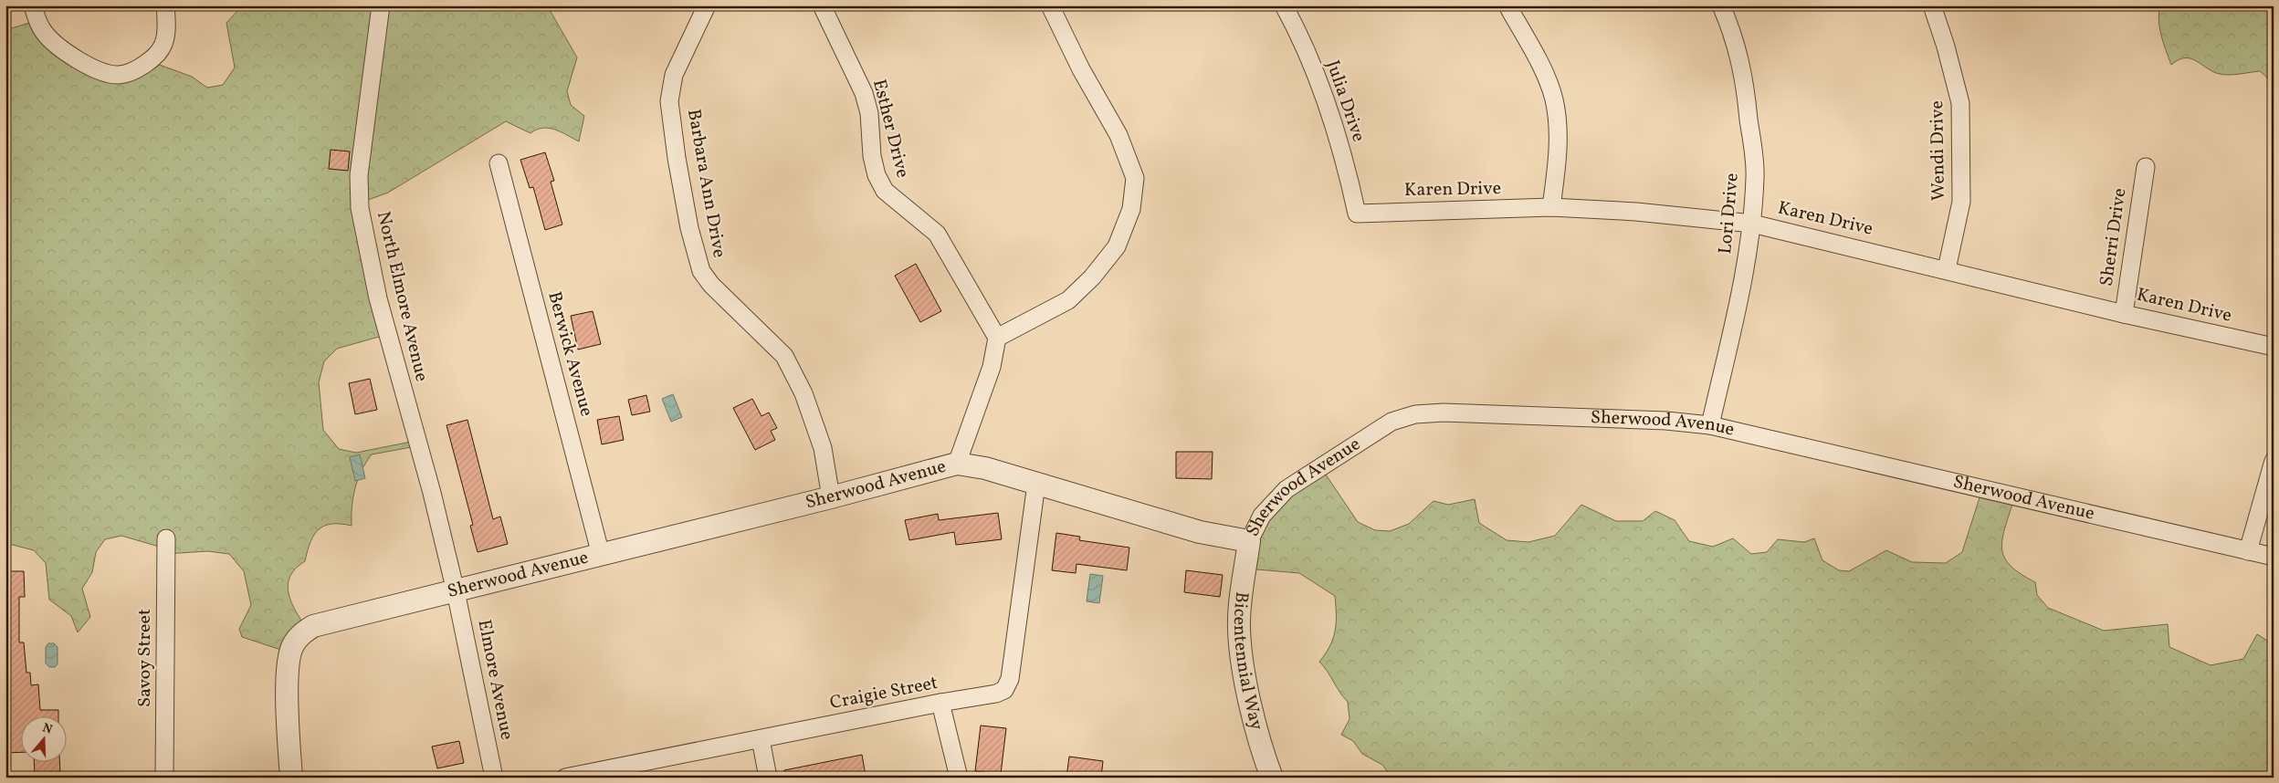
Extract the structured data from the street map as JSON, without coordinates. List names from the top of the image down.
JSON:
{
  "streets": {
    "street": [
      "Julia Drive",
      "Esther Drive",
      "Wendi Drive",
      "Barbara Ann Drive",
      "Karen Drive",
      "Lori Drive",
      "Sherri Drive",
      "North Elmore Avenue",
      "Berwick Avenue",
      "Sherwood Avenue",
      "Savoy Street",
      "Bicentennial Way",
      "Elmore Avenue",
      "Craigie Street"
    ]
  },
  "crossings": [
    ["Julia Drive", "Karen Drive"],
    ["Wendi Drive", "Karen Drive"],
    ["Barbara Ann Drive", "Sherwood Avenue"],
    ["Karen Drive", "Lori Drive"],
    ["Karen Drive", "Sherri Drive"],
    ["Lori Drive", "Sherwood Avenue"],
    ["North Elmore Avenue", "Sherwood Avenue"],
    ["North Elmore Avenue", "Elmore Avenue"],
    ["Berwick Avenue", "Sherwood Avenue"],
    ["Sherwood Avenue", "Bicentennial Way"],
    ["Sherwood Avenue", "Elmore Avenue"],
    ["Sherwood Avenue", "Craigie Street"]
  ],
  "north": "top"
}
